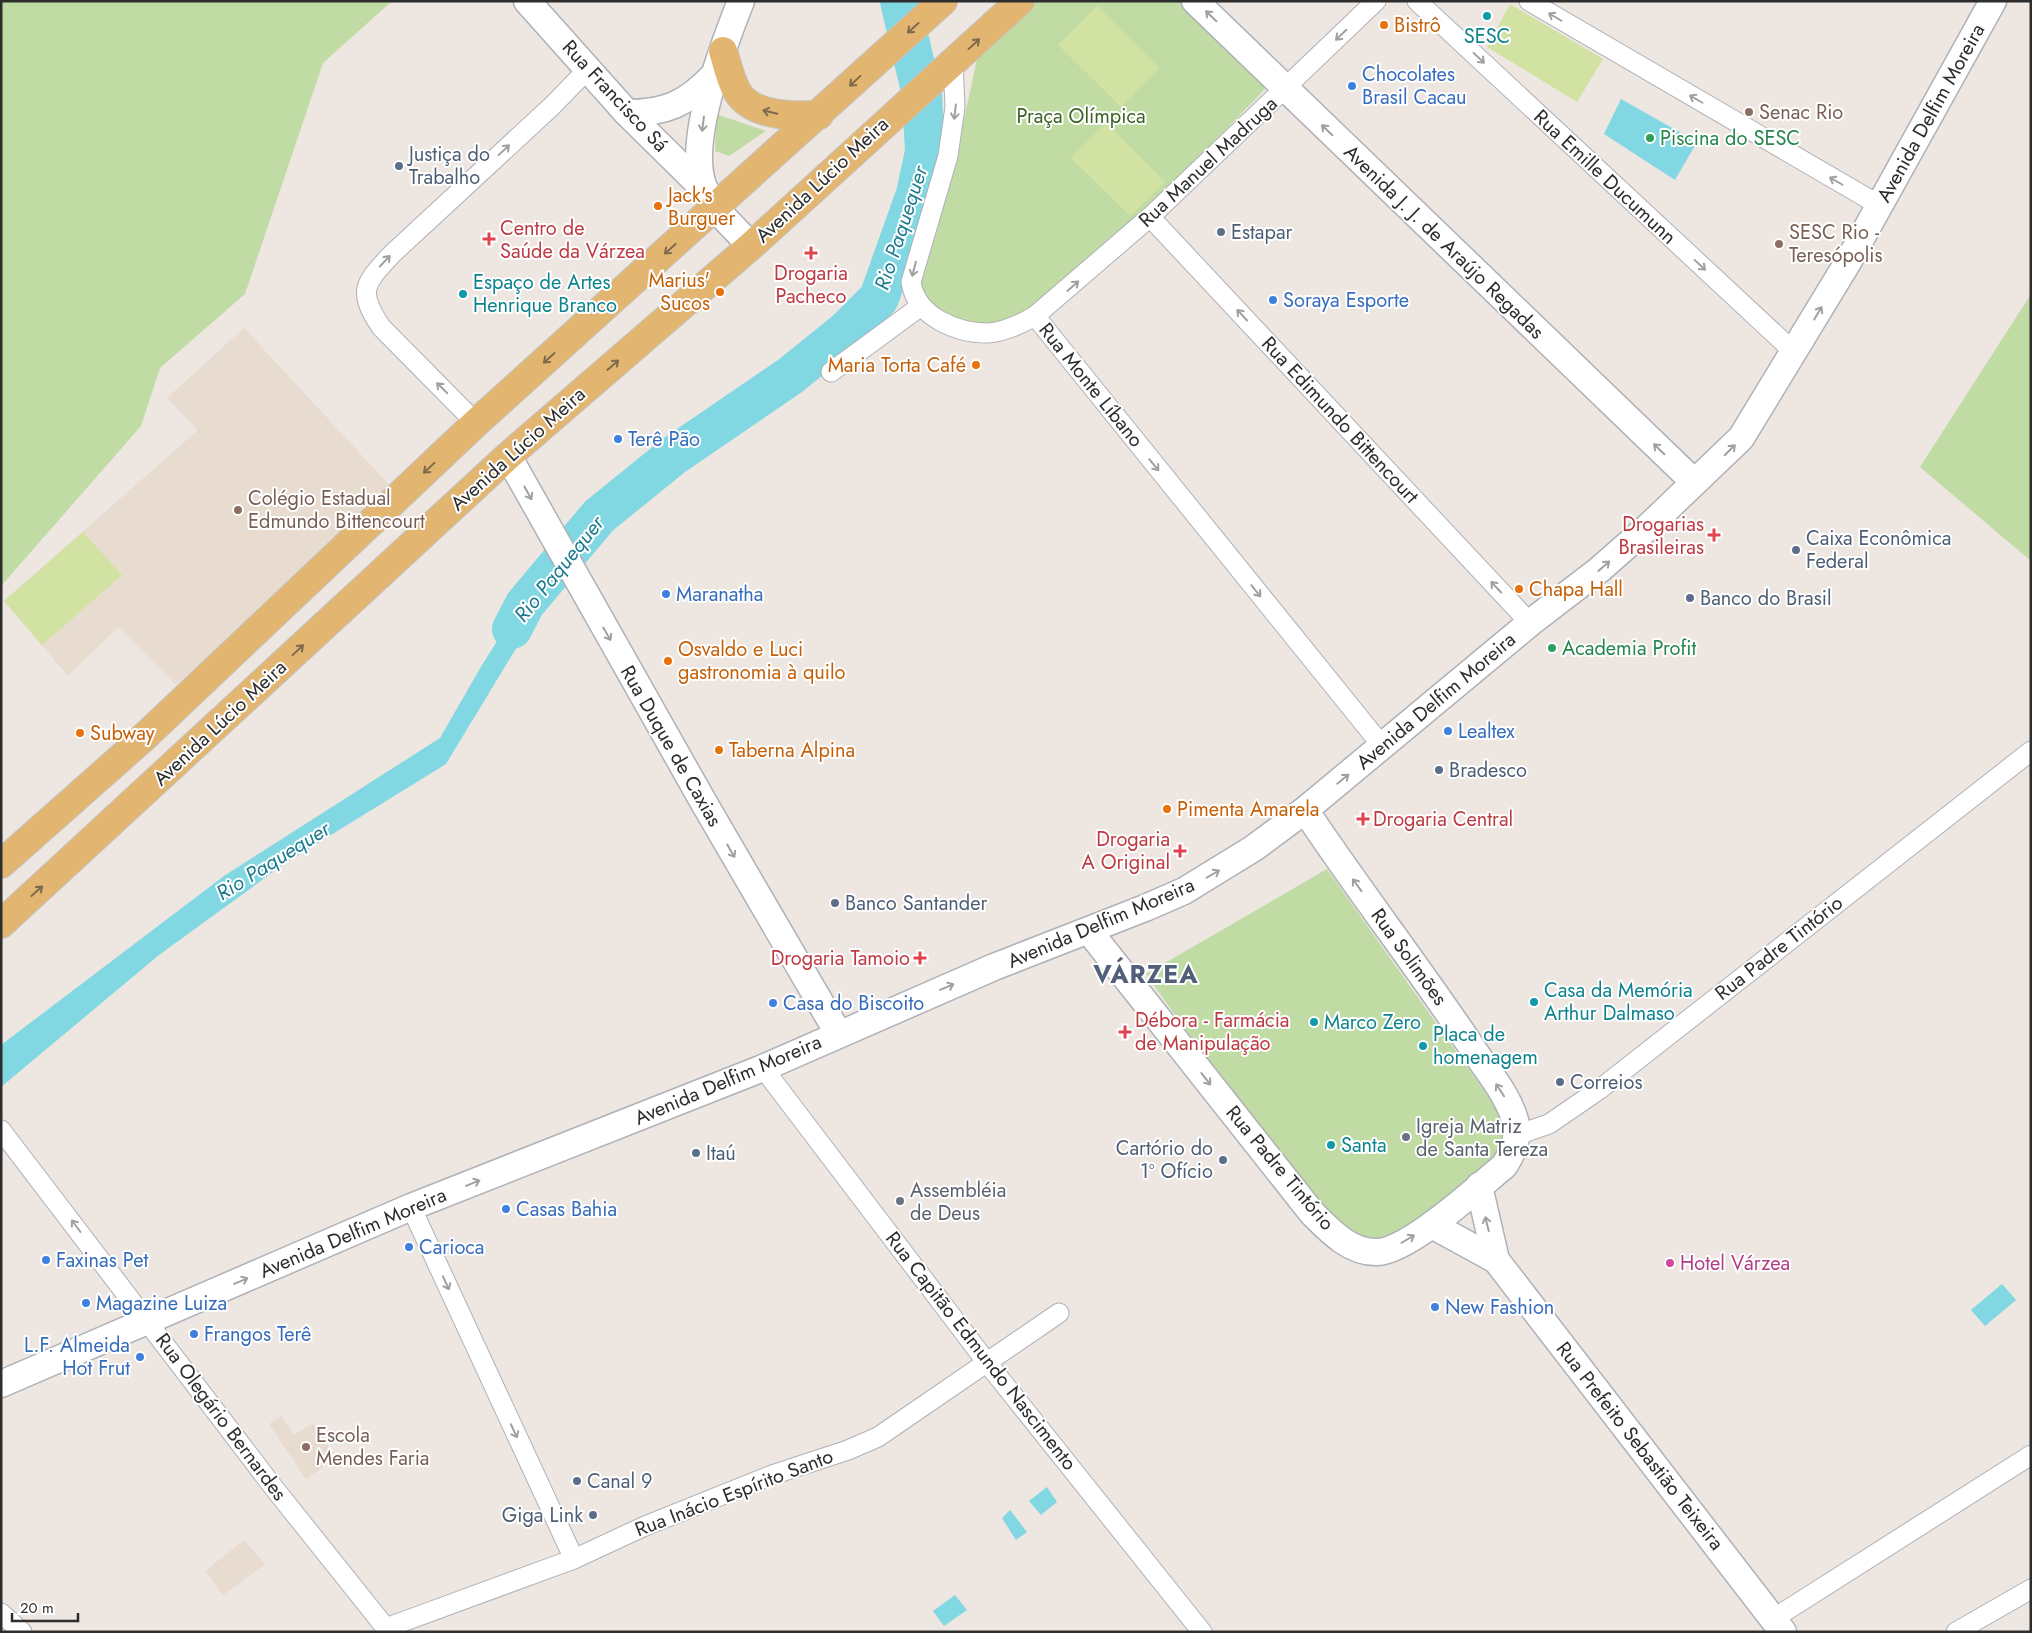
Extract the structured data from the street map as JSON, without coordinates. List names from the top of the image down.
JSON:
{
  "streets": {
    "main road": [
      "Rua Francisco Sá",
      "Avenida Delfim Moreira",
      "Avenida Lúcio Meira",
      "Avenida J. J. de Araújo Regadas",
      "Rua Duque de Caxias",
      "Rua Padre Tintório",
      "Rua Solimões",
      "Rua Prefeito Sebastião Teixeira"
    ],
    "street": [
      "Rua Manuel Madruga",
      "Rua Emille Ducumunn",
      "Rua Monte Líbano",
      "Rua Edimundo Bittencourt",
      "Rua Capitão Edmundo Nascimento",
      "Rua Olegário Bernardes",
      "Rua Inácio Espírito Santo"
    ]
  },
  "crossings": [
    ["Rua Francisco Sá", "Avenida Lúcio Meira"],
    ["Avenida Delfim Moreira", "Rua Emille Ducumunn"],
    ["Avenida Delfim Moreira", "Avenida J. J. de Araújo Regadas"],
    ["Avenida Delfim Moreira", "Rua Monte Líbano"],
    ["Avenida Delfim Moreira", "Rua Edimundo Bittencourt"],
    ["Avenida Delfim Moreira", "Rua Duque de Caxias"],
    ["Avenida Delfim Moreira", "Rua Padre Tintório"],
    ["Avenida Delfim Moreira", "Rua Solimões"],
    ["Avenida Delfim Moreira", "Rua Capitão Edmundo Nascimento"],
    ["Avenida Delfim Moreira", "Rua Olegário Bernardes"],
    ["Rua Manuel Madruga", "Avenida J. J. de Araújo Regadas"],
    ["Rua Manuel Madruga", "Rua Monte Líbano"],
    ["Rua Manuel Madruga", "Rua Edimundo Bittencourt"],
    ["Avenida Lúcio Meira", "Rua Duque de Caxias"],
    ["Rua Padre Tintório", "Rua Solimões"],
    ["Rua Capitão Edmundo Nascimento", "Rua Inácio Espírito Santo"],
    ["Rua Olegário Bernardes", "Rua Inácio Espírito Santo"]
  ],
  "one_way": [
    "Avenida Delfim Moreira",
    "Avenida J. J. de Araújo Regadas",
    "Rua Monte Líbano",
    "Rua Edimundo Bittencourt",
    "Rua Duque de Caxias",
    "Rua Padre Tintório",
    "Rua Solimões",
    "Rua Olegário Bernardes"
  ],
  "districts": ["VÁRZEA"],
  "water": ["Rio Paquequer"],
  "parks": ["Praça Olímpica"],
  "places": {
    "other": [
      "SESC",
      "Bistrô",
      "Chocolates Brasil Cacau",
      "Senac Rio",
      "Piscina do SESC",
      "Justiça do Trabalho",
      "Jack's Burguer",
      "Estapar",
      "SESC Rio - Teresópolis",
      "Marius' Sucos",
      "Espaço de Artes Henrique Branco",
      "Soraya Esporte",
      "Maria Torta Café",
      "Terê Pão",
      "Colégio Estadual Edmundo Bittencourt",
      "Caixa Econômica Federal",
      "Chapa Hall",
      "Maranatha",
      "Banco do Brasil",
      "Academia Profit",
      "Osvaldo e Luci gastronomia à quilo",
      "Lealtex",
      "Subway",
      "Taberna Alpina",
      "Bradesco",
      "Pimenta Amarela",
      "Banco Santander",
      "Casa da Memória Arthur Dalmaso",
      "Casa do Biscoito",
      "Marco Zero",
      "Placa de homenagem",
      "Correios",
      "Igreja Matriz de Santa Tereza",
      "Santa",
      "Itaú",
      "Cartório do 1º Ofício",
      "Assembléia de Deus",
      "Casas Bahia",
      "Carioca",
      "Faxinas Pet",
      "Hotel Várzea",
      "Magazine Luiza",
      "New Fashion",
      "Frangos Terê",
      "L.F. Almeida Hot Frut",
      "Escola Mendes Faria",
      "Canal 9",
      "Giga Link"
    ],
    "health": [
      "Centro de Saúde da Várzea",
      "Drogaria Pacheco",
      "Drogarias Brasileiras",
      "Drogaria Central",
      "Drogaria A Original",
      "Drogaria Tamoio",
      "Débora - Farmácia de Manipulação"
    ]
  },
  "scale_bar": "20 m"
}
